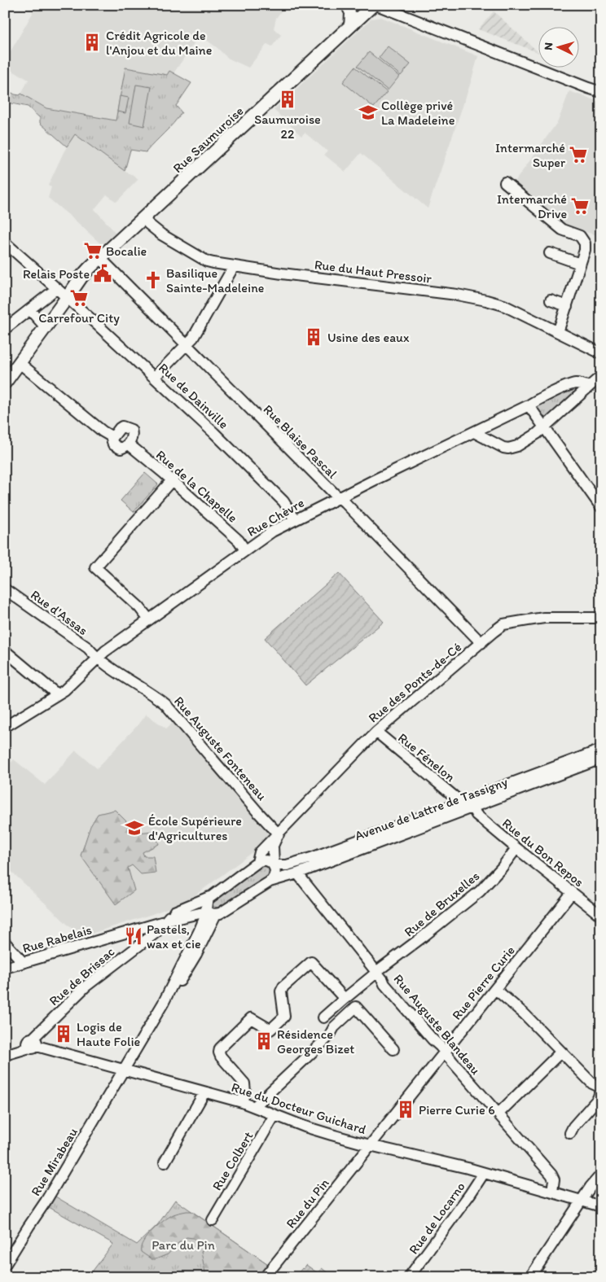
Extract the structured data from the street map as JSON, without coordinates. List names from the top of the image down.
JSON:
{
  "streets": {
    "main road": ["Rue Saumuroise"],
    "street": [
      "Rue du Haut Pressoir",
      "Rue de Dainville",
      "Rue Blaise Pascal",
      "Rue de la Chapelle",
      "Rue Chèvre",
      "Rue d'Assas",
      "Rue des Ponts-de-Cé",
      "Rue Auguste Fonteneau",
      "Rue Fénelon",
      "Avenue de Lattre de Tassigny",
      "Rue du Bon Repos",
      "Rue de Bruxelles",
      "Rue Rabelais",
      "Rue de Brissac",
      "Rue Pierre Curie",
      "Rue Auguste Blandeau",
      "Rue du Docteur Guichard",
      "Rue Colbert",
      "Rue Mirabeau",
      "Rue du Pin",
      "Rue de Locarno"
    ]
  },
  "crossings": [
    ["Rue Saumuroise", "Rue du Haut Pressoir"],
    ["Rue Saumuroise", "Rue de Dainville"],
    ["Rue Saumuroise", "Rue Blaise Pascal"],
    ["Rue de Dainville", "Rue Chèvre"],
    ["Rue Blaise Pascal", "Rue Chèvre"],
    ["Rue Blaise Pascal", "Rue des Ponts-de-Cé"],
    ["Rue de la Chapelle", "Rue Chèvre"],
    ["Rue Chèvre", "Rue d'Assas"],
    ["Rue Chèvre", "Rue Auguste Fonteneau"],
    ["Rue d'Assas", "Rue Auguste Fonteneau"],
    ["Rue des Ponts-de-Cé", "Rue Auguste Fonteneau"],
    ["Rue des Ponts-de-Cé", "Rue Fénelon"],
    ["Rue des Ponts-de-Cé", "Avenue de Lattre de Tassigny"],
    ["Rue des Ponts-de-Cé", "Rue Rabelais"],
    ["Rue Fénelon", "Avenue de Lattre de Tassigny"],
    ["Avenue de Lattre de Tassigny", "Rue du Bon Repos"],
    ["Avenue de Lattre de Tassigny", "Rue Rabelais"],
    ["Avenue de Lattre de Tassigny", "Rue Auguste Blandeau"],
    ["Avenue de Lattre de Tassigny", "Rue Mirabeau"],
    ["Rue du Bon Repos", "Rue de Bruxelles"],
    ["Rue du Bon Repos", "Rue Pierre Curie"],
    ["Rue de Bruxelles", "Rue Auguste Blandeau"],
    ["Rue Rabelais", "Rue de Brissac"],
    ["Rue Rabelais", "Rue Mirabeau"],
    ["Rue de Brissac", "Rue du Docteur Guichard"],
    ["Rue Pierre Curie", "Rue Auguste Blandeau"],
    ["Rue Pierre Curie", "Rue du Docteur Guichard"],
    ["Rue Pierre Curie", "Rue du Pin"],
    ["Rue Auguste Blandeau", "Rue du Docteur Guichard"],
    ["Rue du Docteur Guichard", "Rue Colbert"],
    ["Rue du Docteur Guichard", "Rue Mirabeau"],
    ["Rue du Docteur Guichard", "Rue du Pin"],
    ["Rue du Docteur Guichard", "Rue de Locarno"]
  ],
  "parks": ["Parc du Pin"],
  "places": {
    "building": [
      "Crédit Agricole de l'Anjou et du Maine",
      "Saumuroise 22",
      "Usine des eaux",
      "Logis de Haute Folie",
      "Résidence Georges Bizet",
      "Pierre Curie 6"
    ],
    "school or university": ["Collège privé La Madeleine", "École Supérieure d'Agricultures"],
    "supermarket": [
      "Intermarché Super",
      "Intermarché Drive",
      "Bocalie",
      "Carrefour City"
    ],
    "public building": ["Relais Poste"],
    "church": ["Basilique Sainte-Madeleine"],
    "restaurant": ["Pastels, wax et cie"]
  },
  "north": "left"
}
